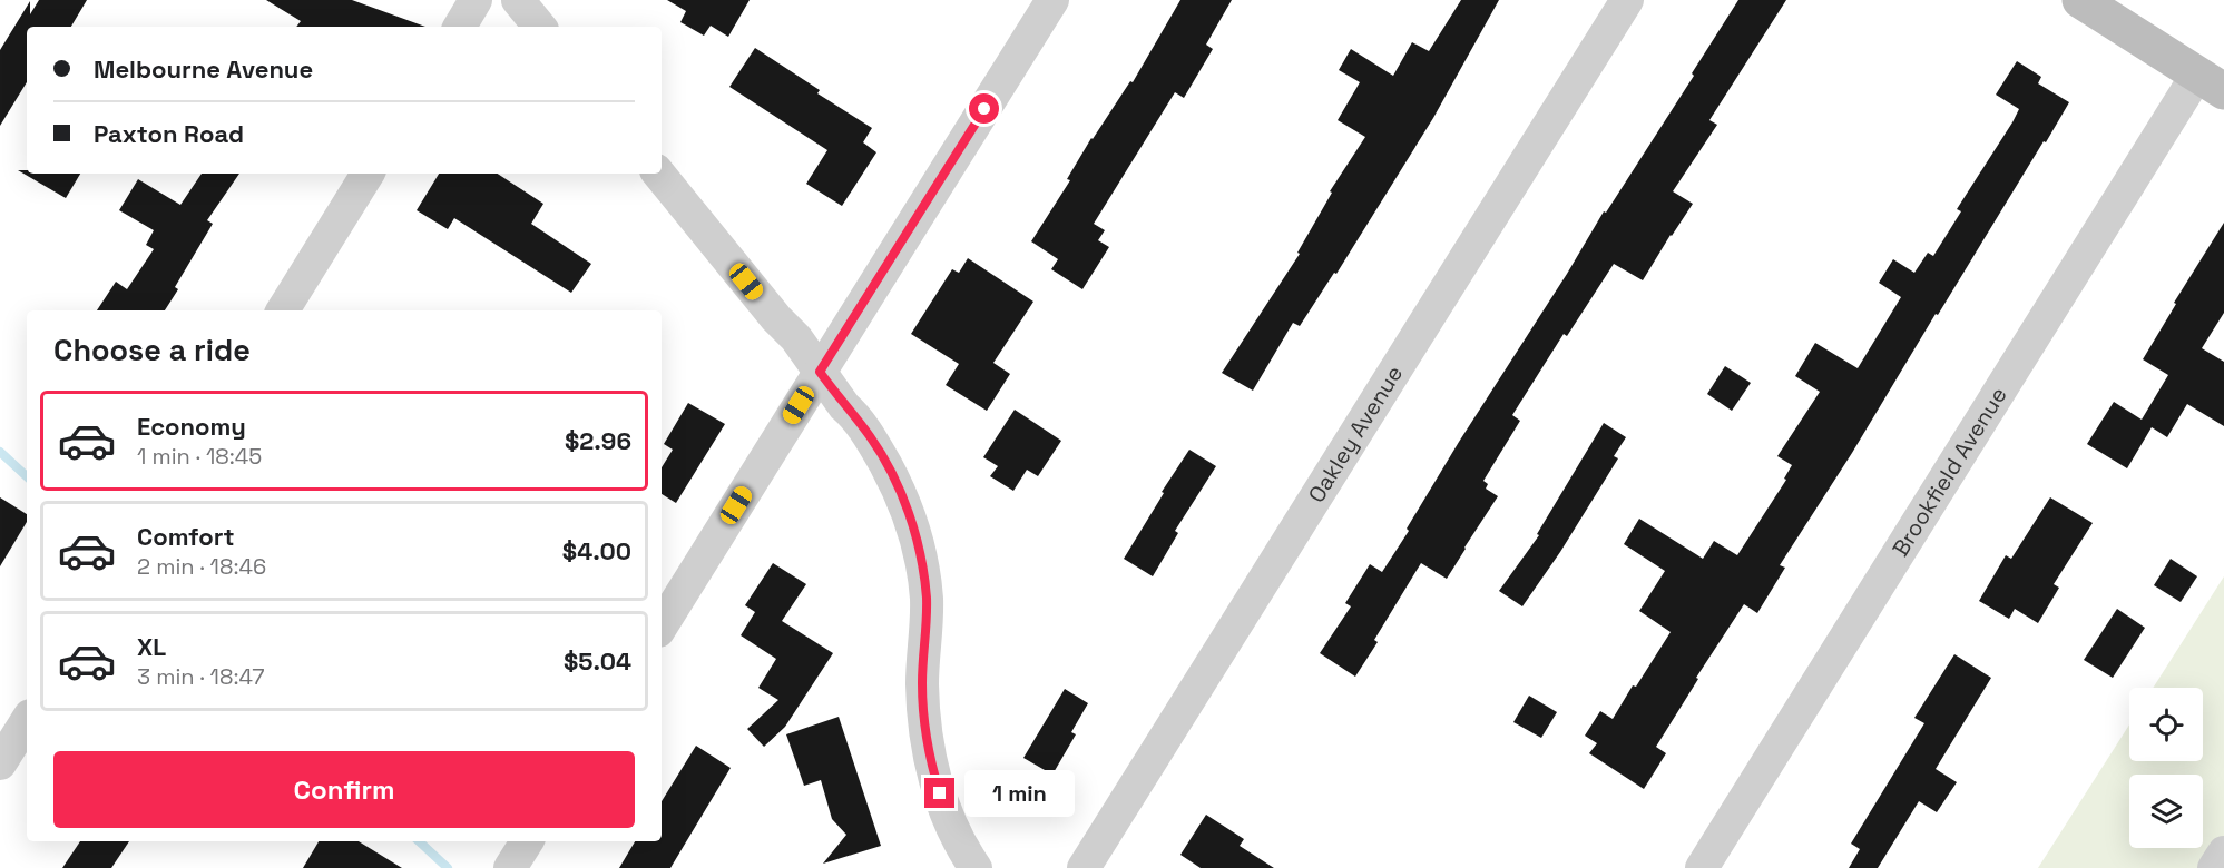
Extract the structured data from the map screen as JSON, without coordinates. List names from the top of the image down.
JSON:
{
  "streets": {
    "street": ["Oakley Avenue", "Brookfield Avenue"]
  },
  "page": {
    "banner": ["Melbourne Avenue", "Paxton Road"],
    "heading": "Choose a ride",
    "list": [
      {
        "name": "Economy",
        "note": "1 min · 18:45",
        "value": "$2.96"
      },
      {
        "name": "Comfort",
        "note": "2 min · 18:46",
        "value": "$4.00"
      },
      {
        "name": "XL",
        "note": "3 min · 18:47",
        "value": "$5.04"
      }
    ],
    "buttons": "Confirm",
    "bubble": "1 min"
  }
}
